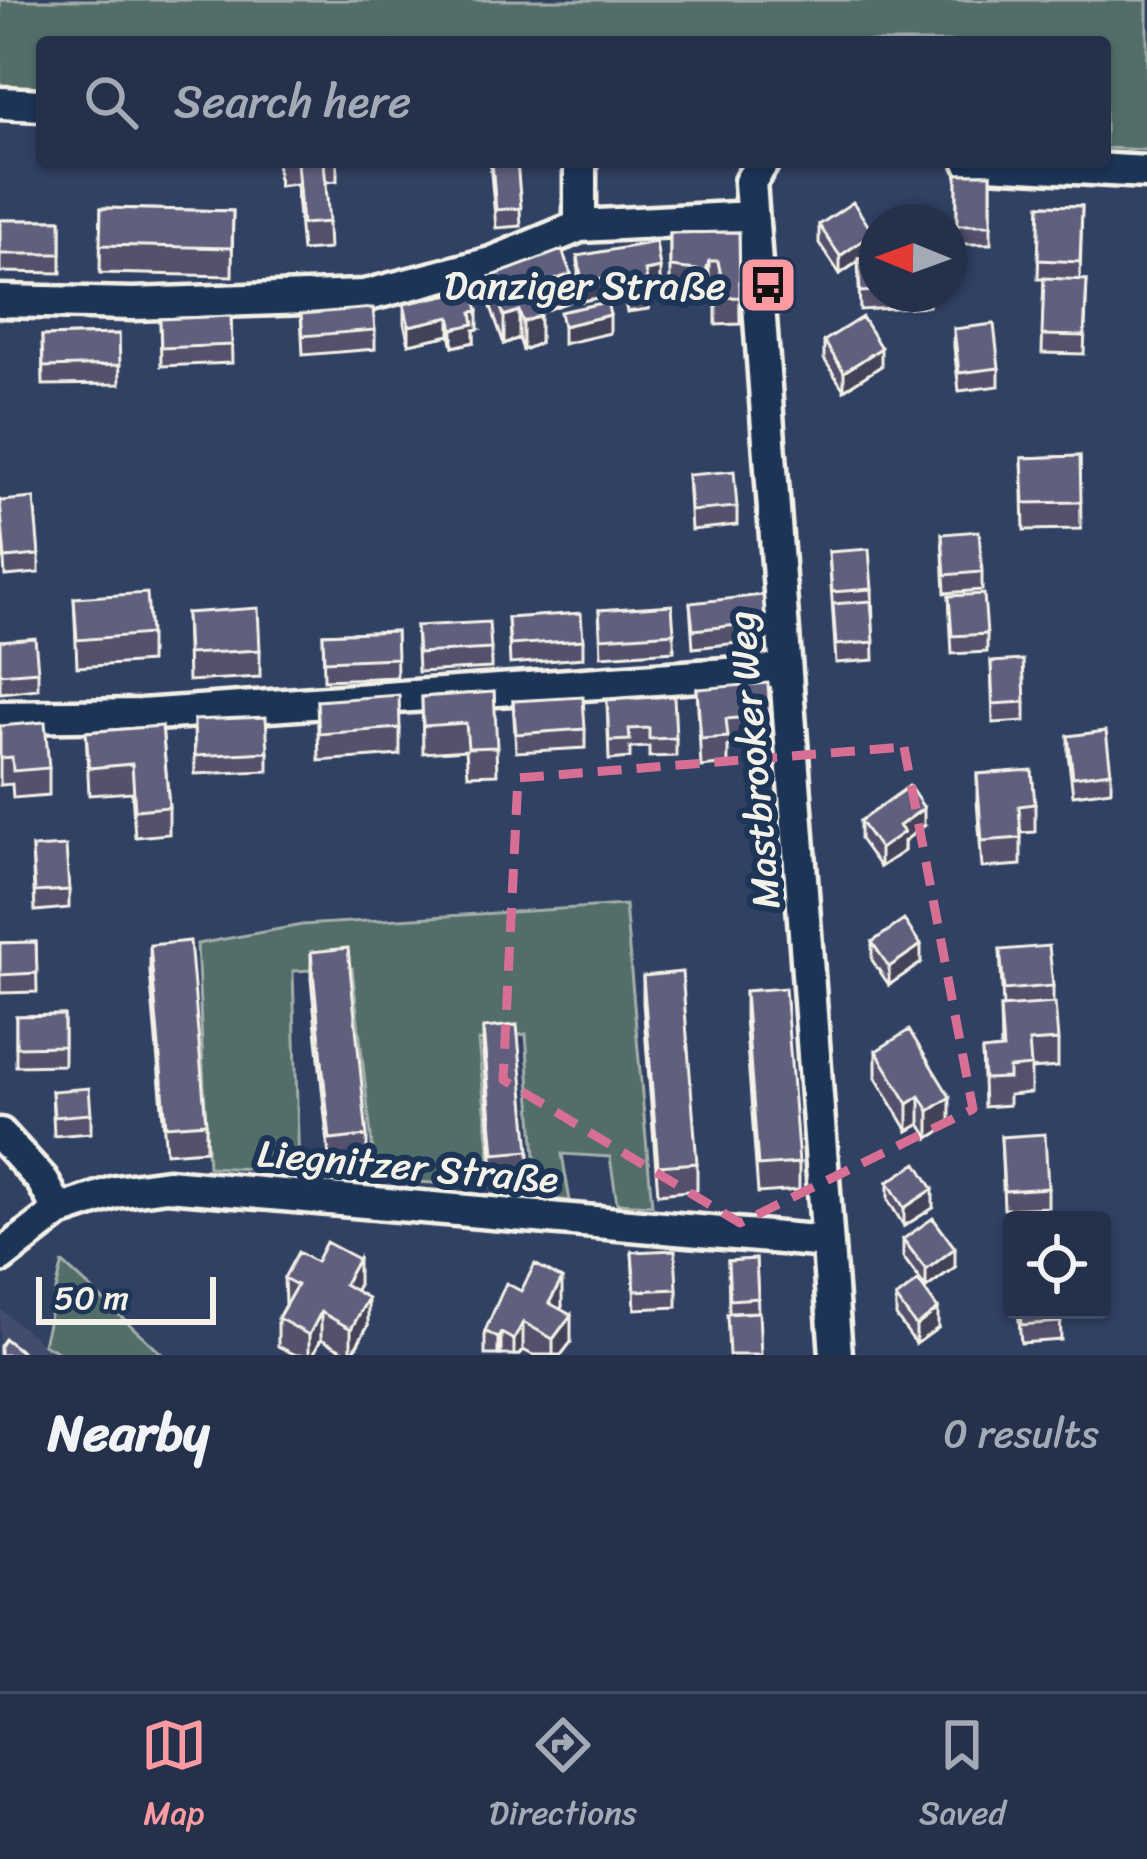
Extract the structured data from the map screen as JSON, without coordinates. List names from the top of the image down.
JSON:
{
  "streets": {
    "street": ["Mastbrooker Weg", "Liegnitzer Straße"]
  },
  "crossings": [
    ["Mastbrooker Weg", "Liegnitzer Straße"]
  ],
  "places": {
    "bus stop": ["Danziger Straße"]
  },
  "scale_bar": "50 m",
  "north": "left",
  "page": {
    "search": "Search here",
    "scale": "50 m",
    "heading": ["Nearby", "0 results"],
    "nav": ["Map", "Directions", "Saved"]
  }
}
